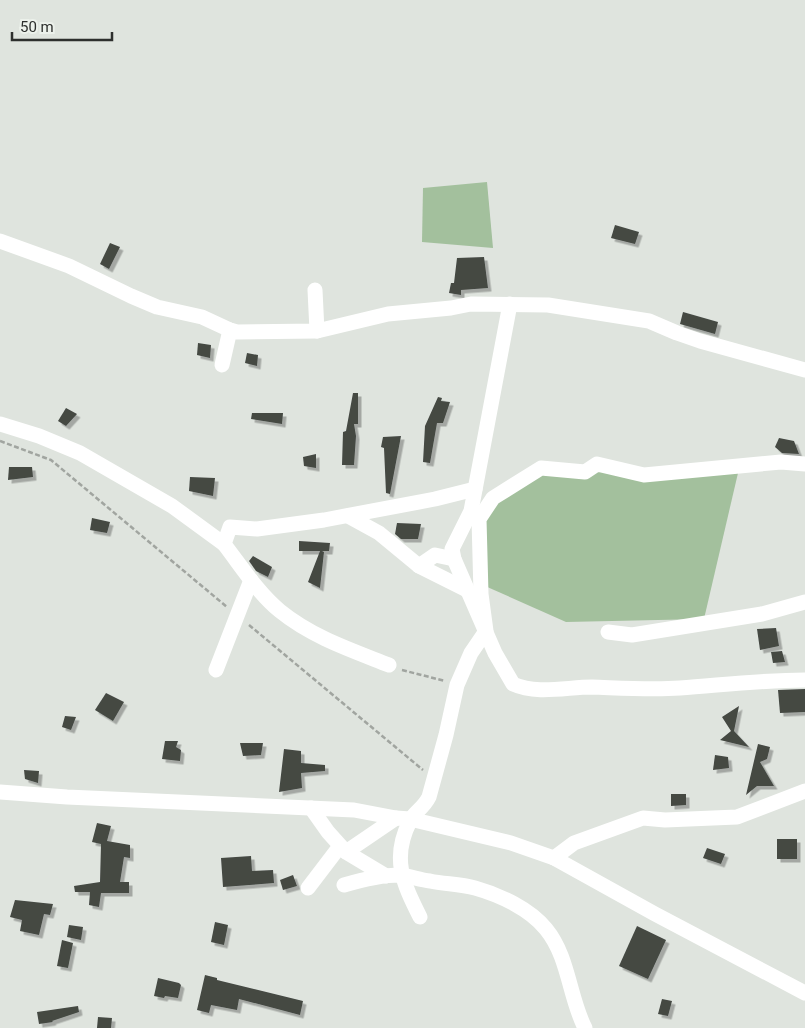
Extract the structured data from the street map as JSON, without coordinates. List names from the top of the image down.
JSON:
{
  "scale_bar": "50 m"
}
